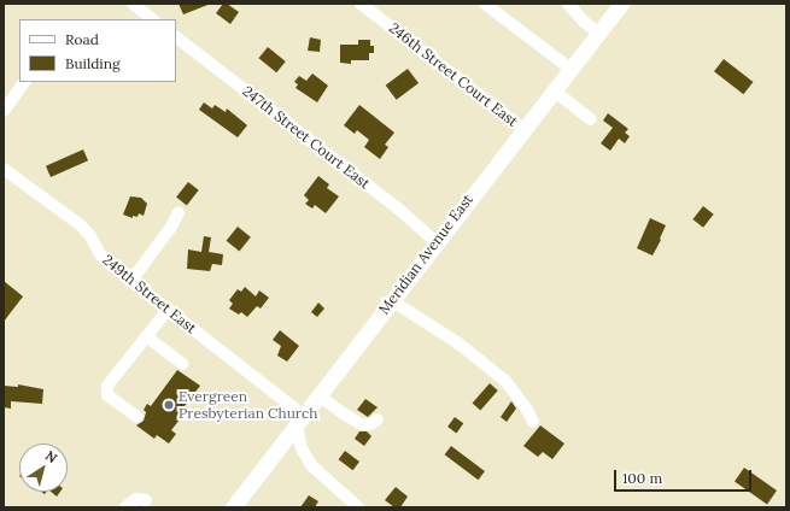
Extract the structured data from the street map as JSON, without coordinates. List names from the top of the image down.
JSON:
{
  "streets": {
    "main road": ["Meridian Avenue East"],
    "street": ["246th Street Court East", "247th Street Court East", "249th Street East"]
  },
  "crossings": [
    ["246th Street Court East", "Meridian Avenue East"],
    ["247th Street Court East", "Meridian Avenue East"],
    ["Meridian Avenue East", "249th Street East"]
  ],
  "places": ["Evergreen Presbyterian Church"],
  "legend": ["Road", "Building"],
  "scale_bar": "100 m",
  "north": "top right"
}
